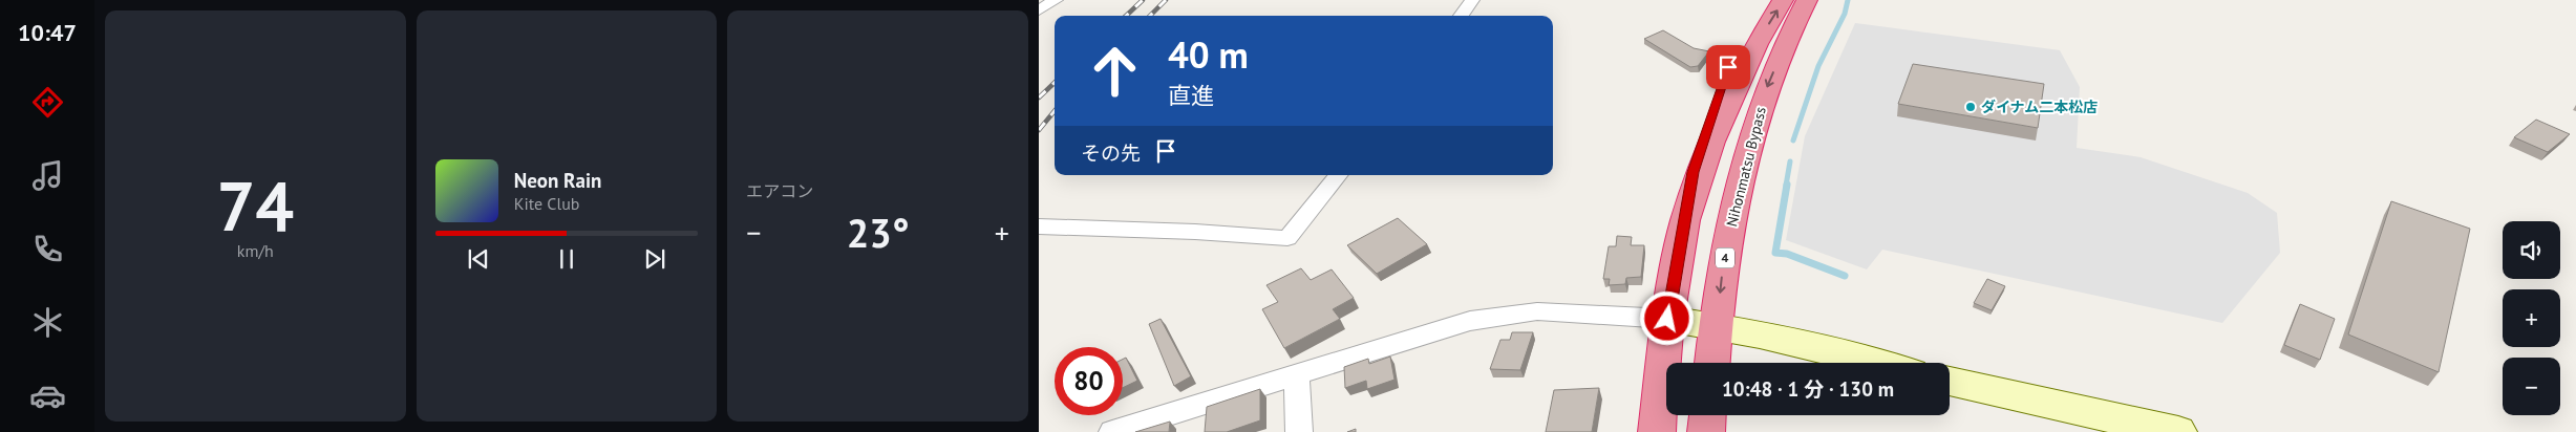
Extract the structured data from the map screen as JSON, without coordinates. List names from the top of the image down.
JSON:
{
  "streets": {
    "highway": ["Nihonmatsu Bypass", "4"]
  },
  "places": ["ダイナム二本松店"],
  "page": {
    "tabs": "10:47",
    "tile": [
      ["74", "km/h"],
      "エアコン"
    ],
    "turn": ["40 m", "直進"],
    "then": "その先",
    "song": ["Neon Rain", "Kite Club"],
    "heat": ["−", "23°", "+"],
    "map_buttons": ["+", "−"],
    "limit": "80",
    "trip": "10:48 · 1 分 · 130 m"
  }
}
